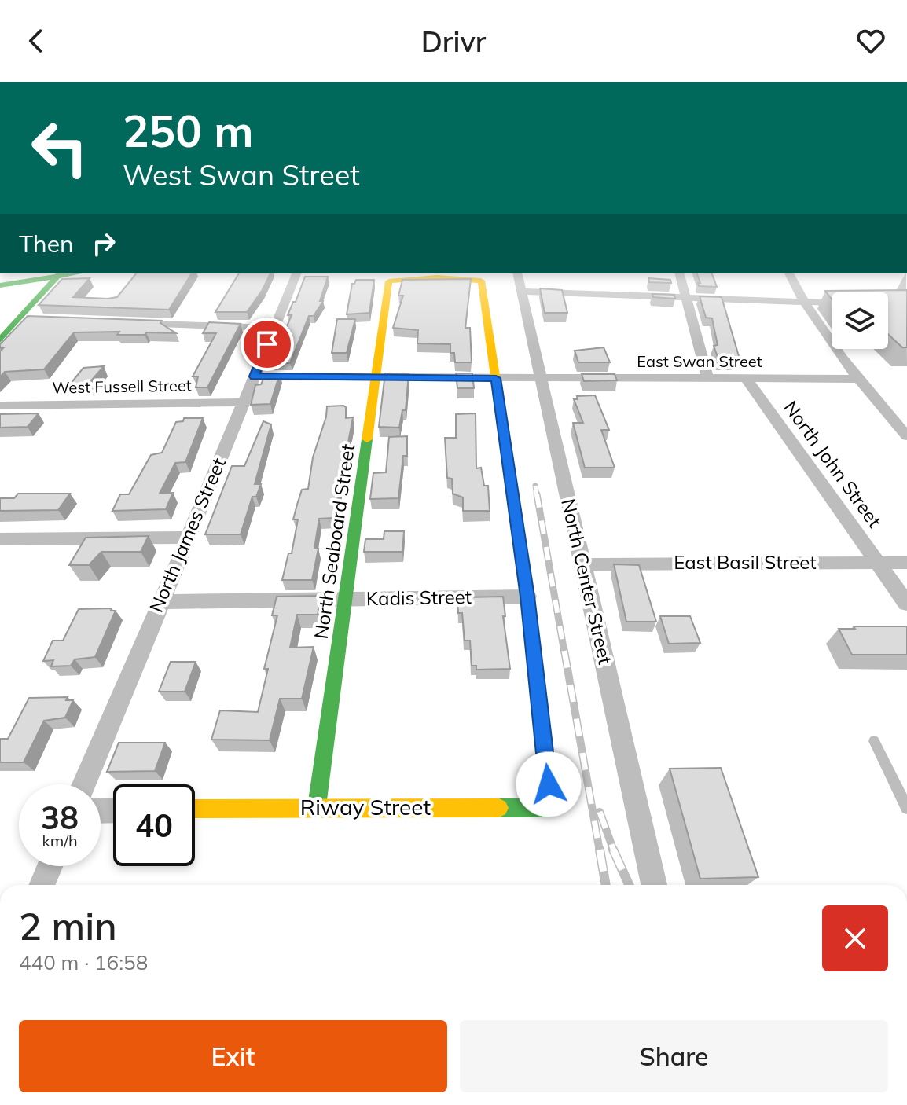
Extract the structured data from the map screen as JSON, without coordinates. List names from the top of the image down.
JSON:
{
  "streets": {
    "main road": ["North Seaboard Street", "Riway Street"],
    "street": [
      "East Swan Street",
      "West Fussell Street",
      "North John Street",
      "North James Street",
      "East Basil Street",
      "North Center Street",
      "Kadis Street"
    ]
  },
  "crossings": [
    ["East Swan Street", "North John Street"],
    ["East Swan Street", "North James Street"],
    ["East Swan Street", "North Seaboard Street"],
    ["East Swan Street", "North Center Street"],
    ["West Fussell Street", "North James Street"],
    ["North John Street", "East Basil Street"],
    ["North James Street", "Kadis Street"],
    ["North Seaboard Street", "Kadis Street"],
    ["North Seaboard Street", "Riway Street"],
    ["East Basil Street", "North Center Street"],
    ["Kadis Street", "Riway Street"]
  ],
  "page": {
    "header": "Drivr",
    "turn": ["250 m", "West Swan Street"],
    "then": "Then",
    "speed": "38 km/h",
    "limit": "40",
    "heading": ["2 min", "440 m · 16:58"],
    "buttons": ["Exit", "Share"]
  }
}
